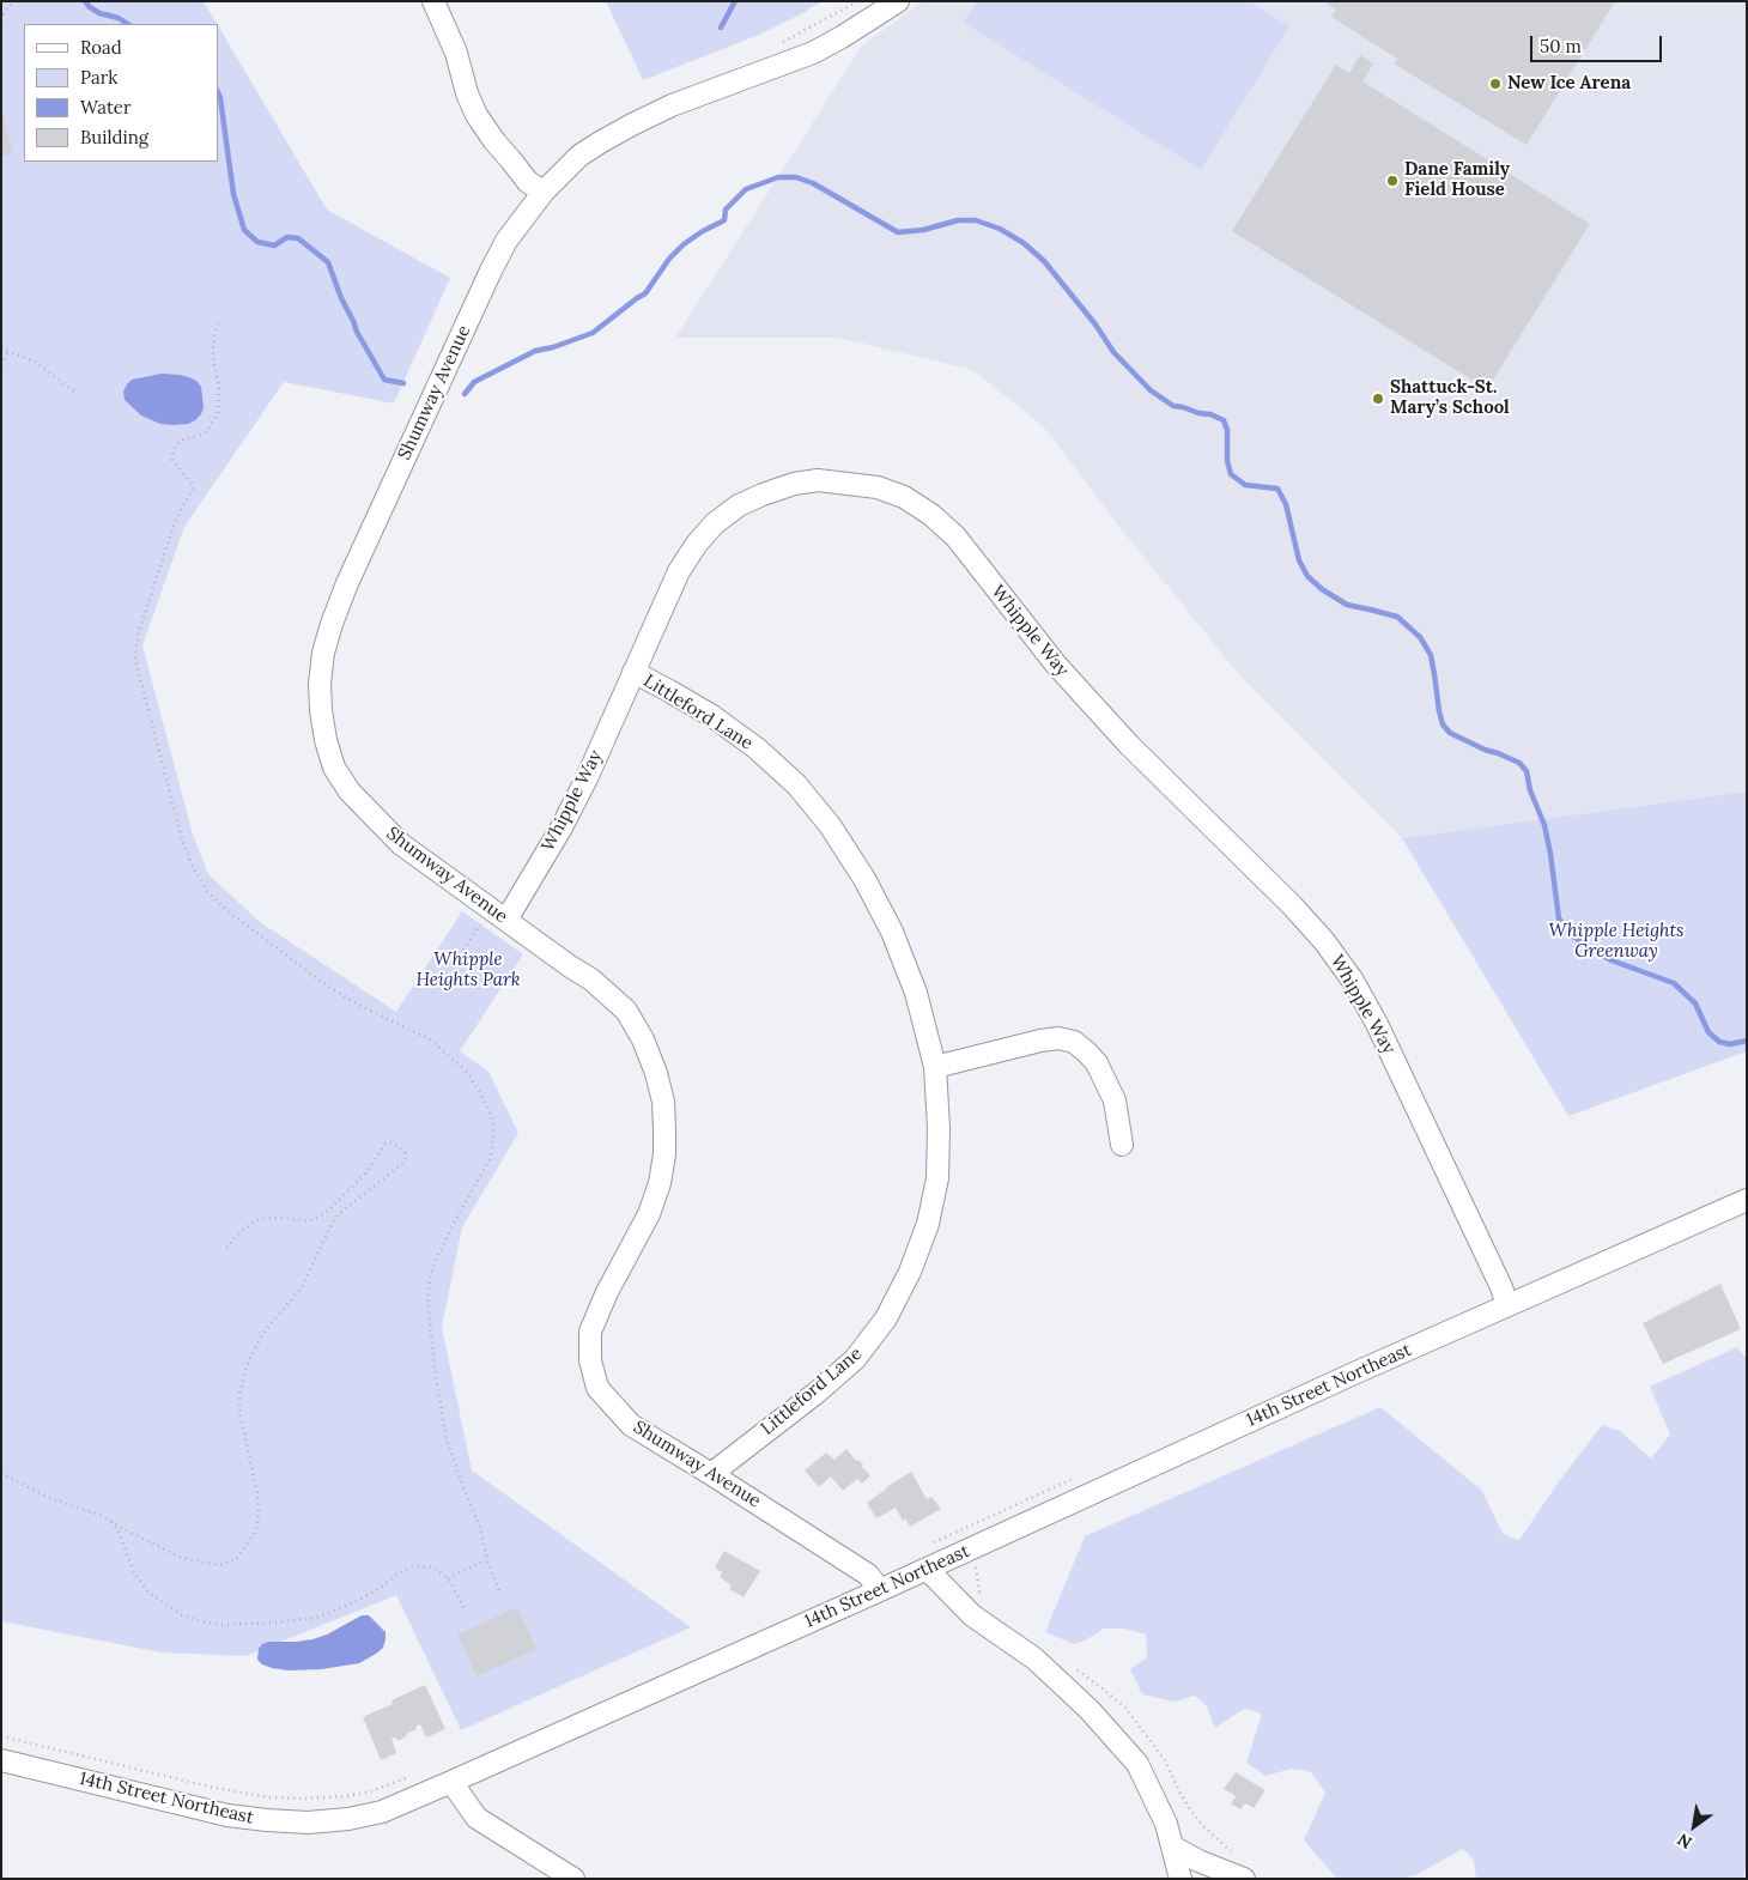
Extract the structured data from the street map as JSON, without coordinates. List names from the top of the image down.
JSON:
{
  "streets": {
    "street": [
      "Shumway Avenue",
      "Whipple Way",
      "Littleford Lane",
      "14th Street Northeast"
    ]
  },
  "crossings": [
    ["Shumway Avenue", "Whipple Way"],
    ["Shumway Avenue", "Littleford Lane"],
    ["Shumway Avenue", "14th Street Northeast"],
    ["Whipple Way", "Littleford Lane"],
    ["Whipple Way", "14th Street Northeast"]
  ],
  "parks": ["Whipple Heights Greenway", "Whipple Heights Park"],
  "places": ["New Ice Arena", "Dane Family Field House", "Shattuck-St. Mary’s School"],
  "legend": [
    "Road",
    "Park",
    "Water",
    "Building"
  ],
  "scale_bar": "50 m",
  "north": "bottom left"
}
